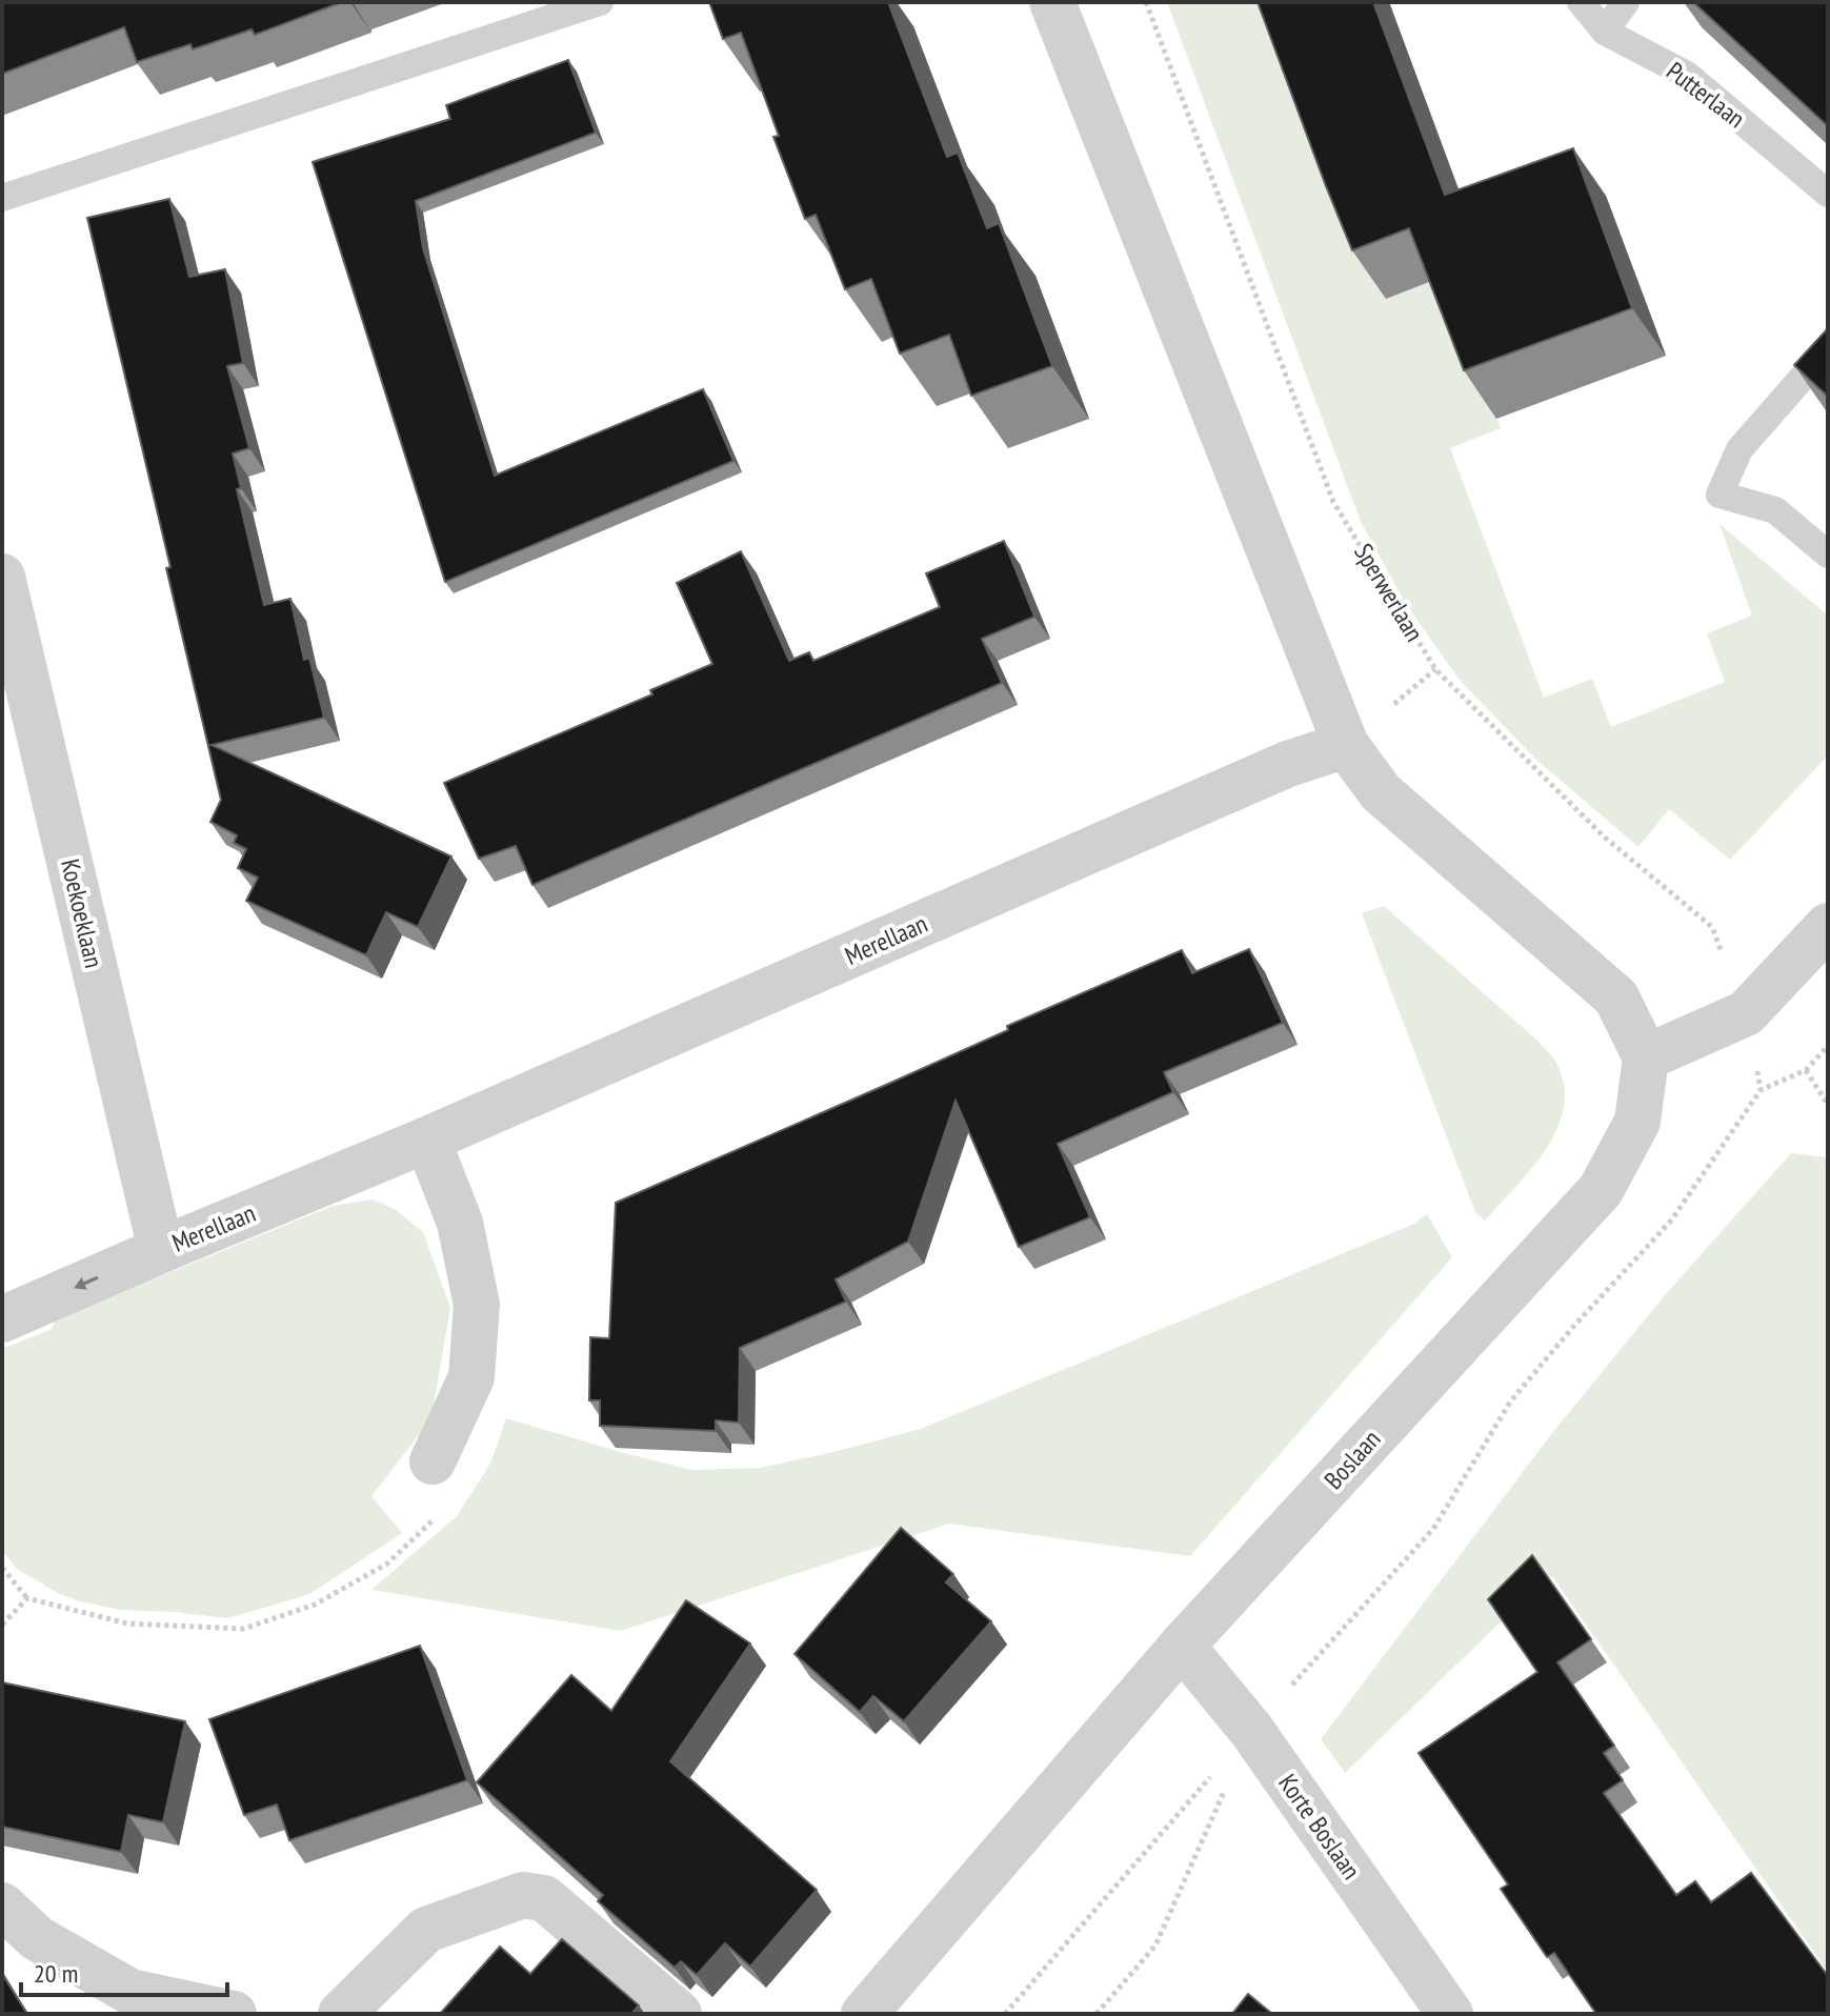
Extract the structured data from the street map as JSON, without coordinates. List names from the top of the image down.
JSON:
{
  "streets": {
    "street": [
      "Koekoeklaan",
      "Merellaan",
      "Boslaan",
      "Korte Boslaan"
    ],
    "lane": ["Putterlaan"],
    "path": ["Sperwerlaan"]
  },
  "crossings": [
    ["Koekoeklaan", "Merellaan"],
    ["Boslaan", "Korte Boslaan"]
  ],
  "scale_bar": "20 m"
}
